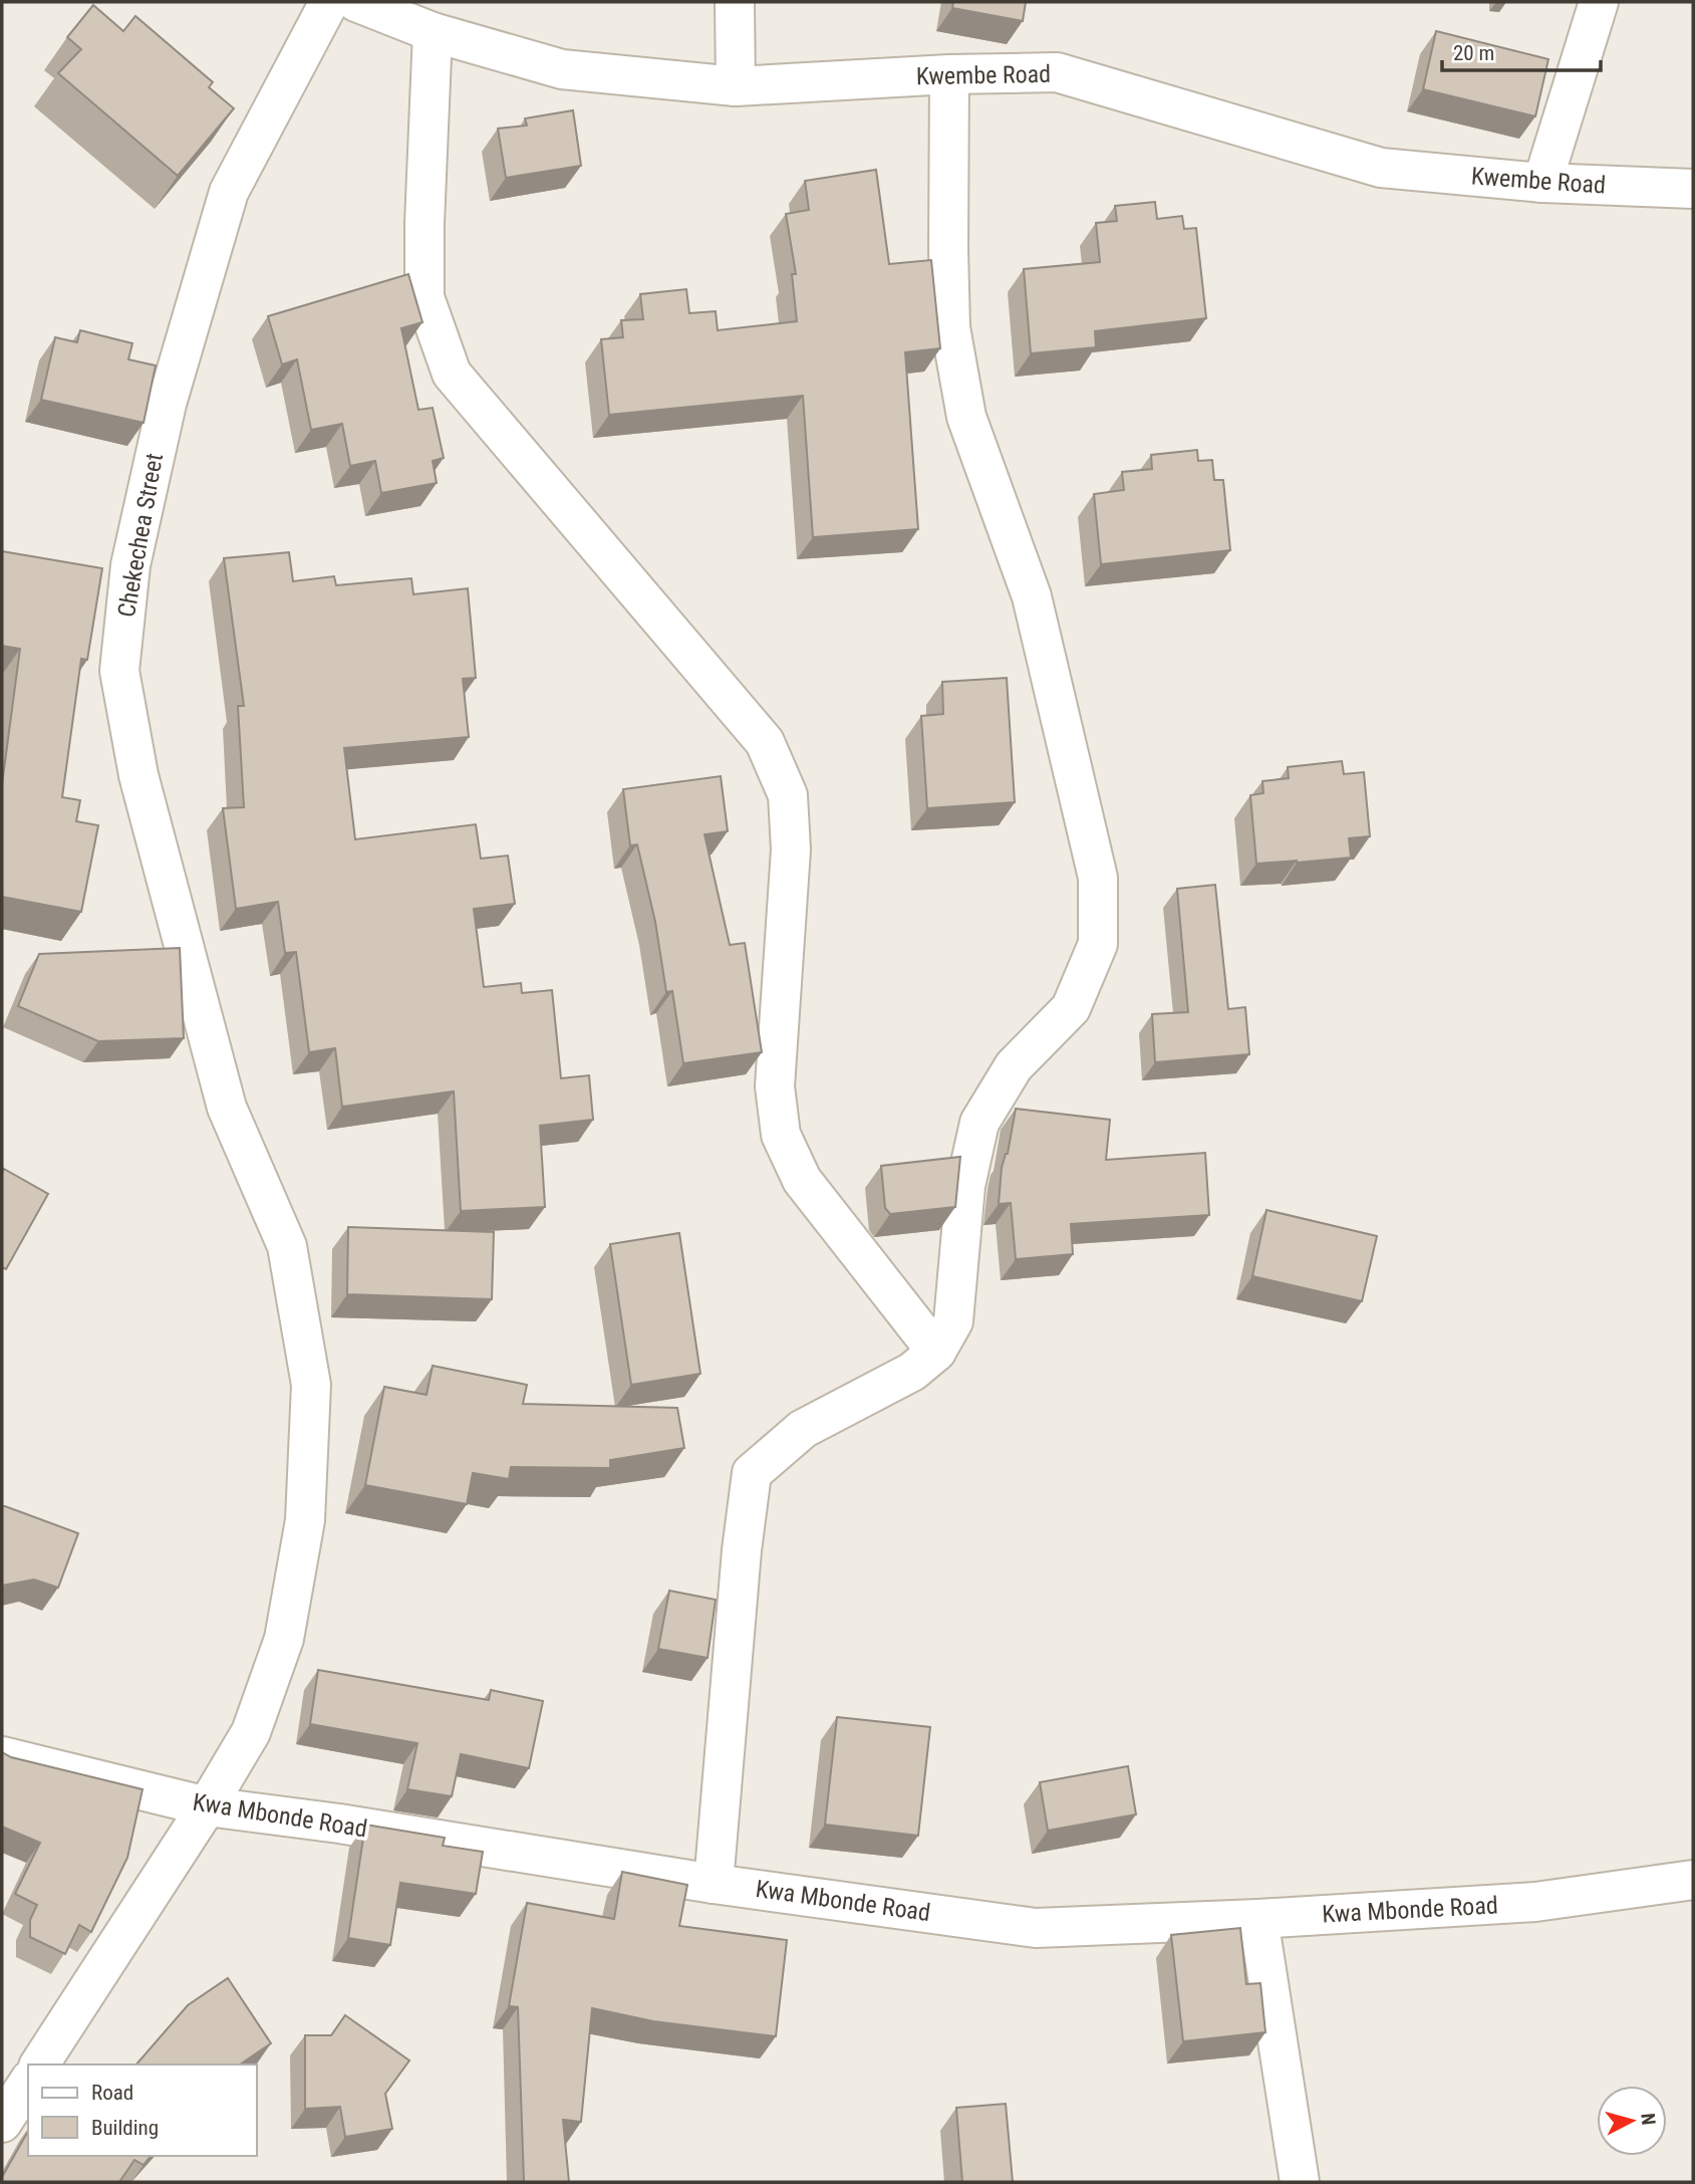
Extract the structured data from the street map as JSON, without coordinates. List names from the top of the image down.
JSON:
{
  "streets": {
    "street": ["Kwembe Road", "Chekechea Street", "Kwa Mbonde Road"]
  },
  "crossings": [
    ["Chekechea Street", "Kwa Mbonde Road"]
  ],
  "legend": ["Road", "Building"],
  "scale_bar": "20 m",
  "north": "right"
}
